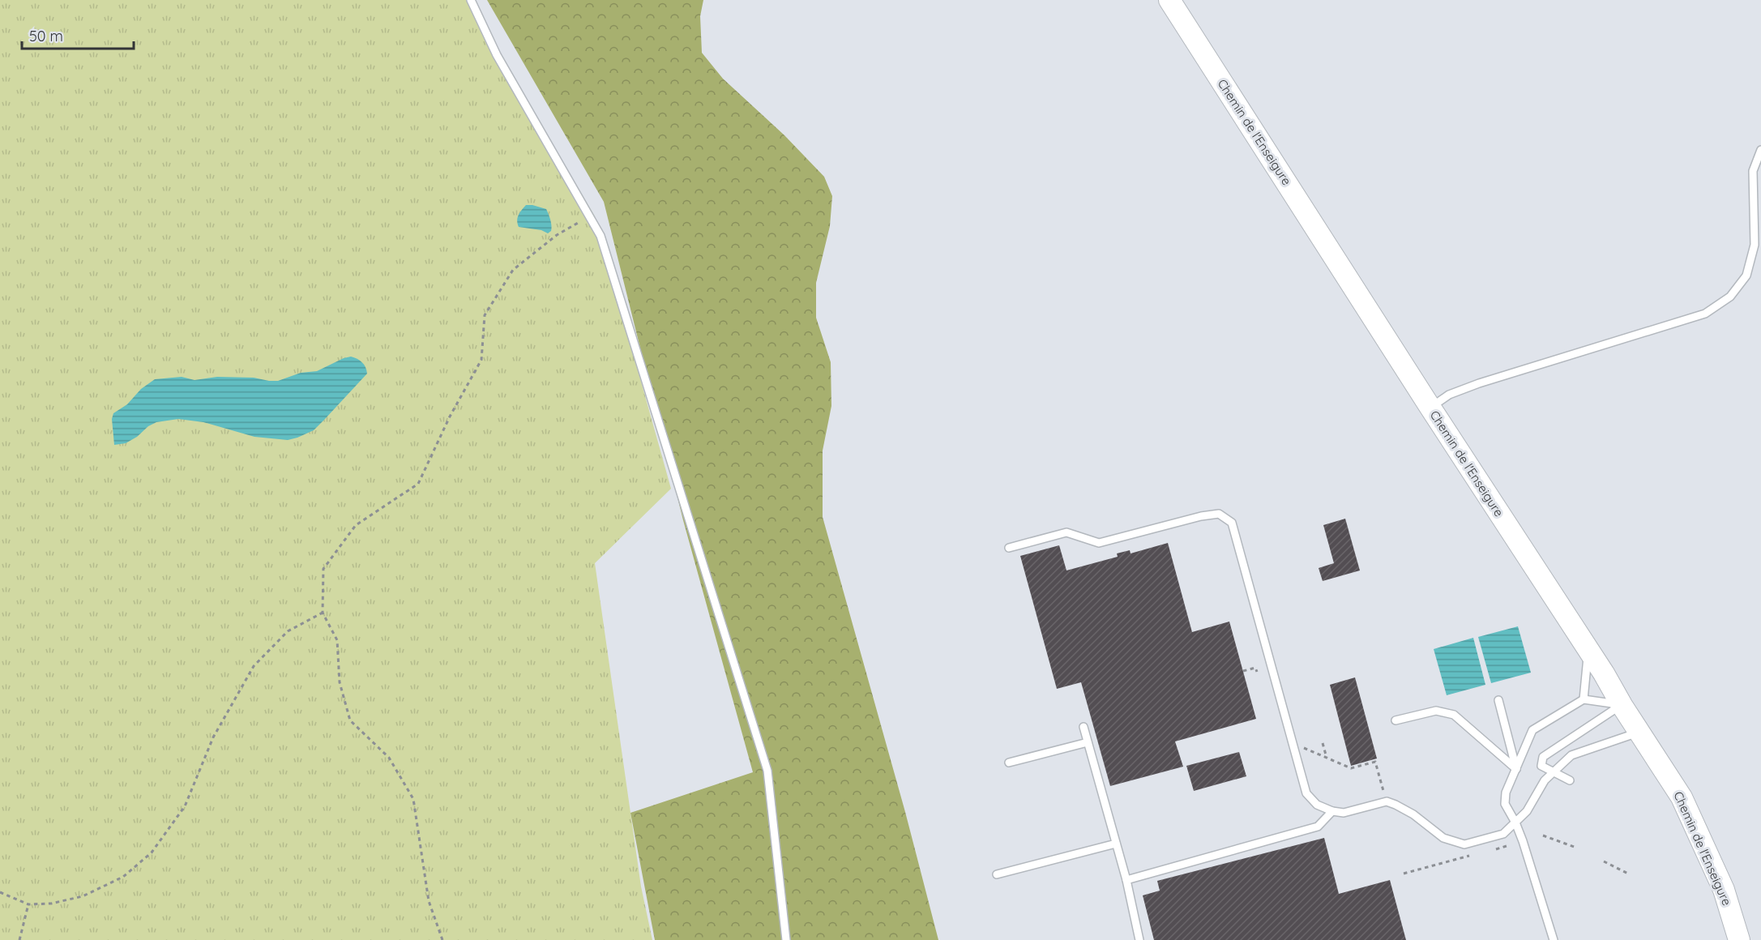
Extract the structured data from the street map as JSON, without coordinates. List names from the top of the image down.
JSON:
{
  "streets": {
    "street": ["Chemin de l'Enseigure"]
  },
  "scale_bar": "50 m"
}
